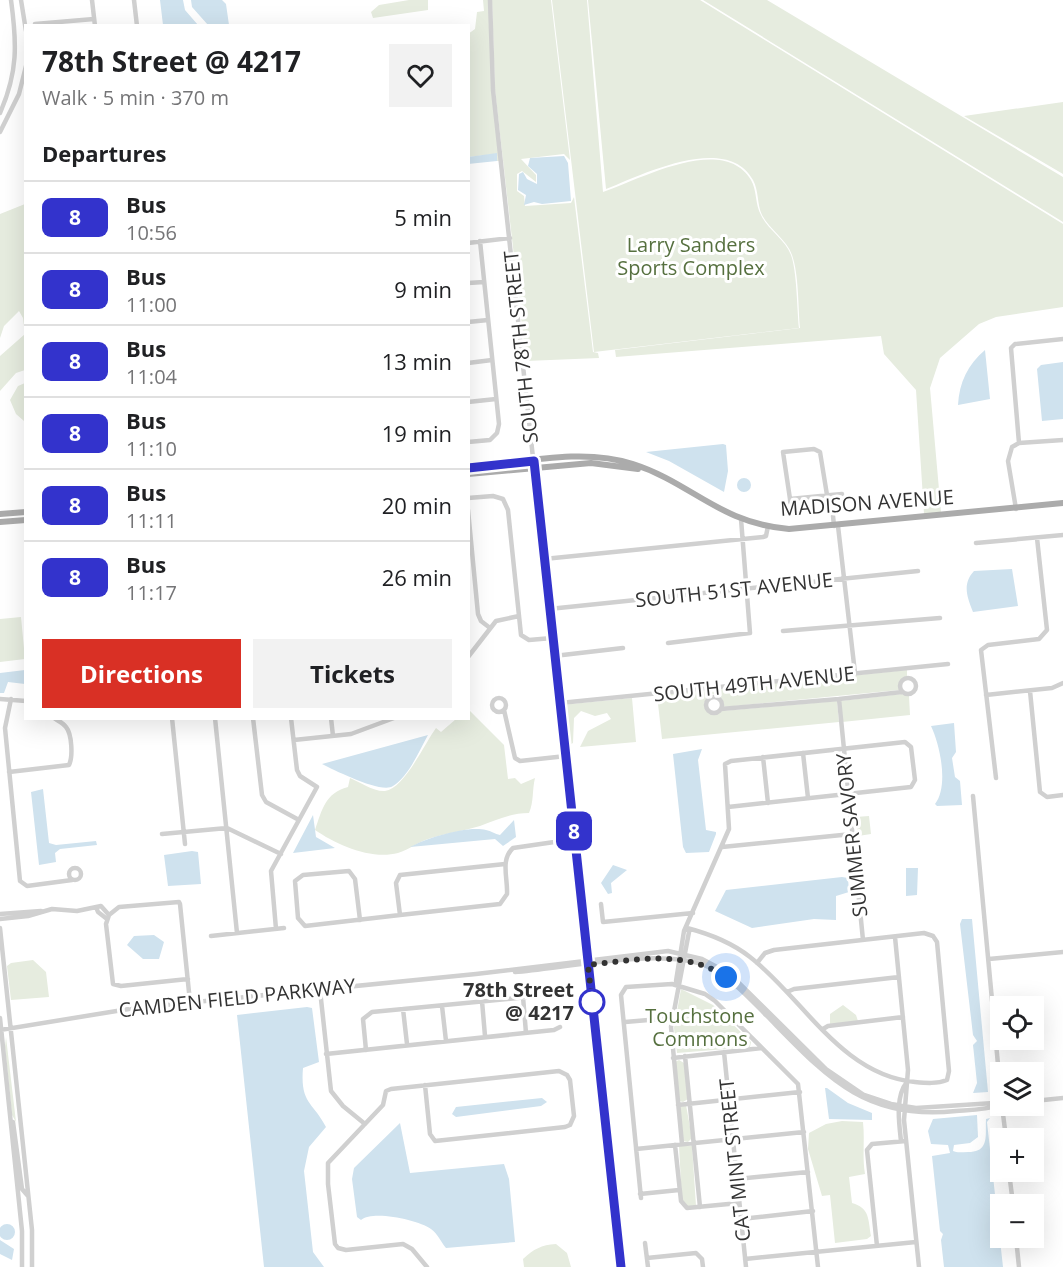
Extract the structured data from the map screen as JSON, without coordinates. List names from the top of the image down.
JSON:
{
  "streets": {
    "main road": ["MADISON AVENUE"],
    "street": [
      "SOUTH 78TH STREET",
      "SOUTH 51ST AVENUE",
      "SOUTH 49TH AVENUE",
      "SUMMER SAVORY",
      "CAMDEN FIELD PARKWAY",
      "CAT MINT STREET"
    ]
  },
  "crossings": [
    ["SOUTH 78TH STREET", "MADISON AVENUE"],
    ["SOUTH 78TH STREET", "SOUTH 51ST AVENUE"],
    ["SOUTH 78TH STREET", "SOUTH 49TH AVENUE"],
    ["SOUTH 78TH STREET", "CAMDEN FIELD PARKWAY"]
  ],
  "parks": ["Larry Sanders Sports Complex", "Touchstone Commons"],
  "places": ["78th Street @ 4217"],
  "lines": ["bus line 8"],
  "page": {
    "on_map": "8",
    "heading": [
      ["78th Street @ 4217", "Walk · 5 min · 370 m"],
      "Departures"
    ],
    "list": [
      {
        "mark": "8",
        "name": "Bus",
        "note": "10:56",
        "value": "5 min"
      },
      {
        "mark": "8",
        "name": "Bus",
        "note": "11:00",
        "value": "9 min"
      },
      {
        "mark": "8",
        "name": "Bus",
        "note": "11:04",
        "value": "13 min"
      },
      {
        "mark": "8",
        "name": "Bus",
        "note": "11:10",
        "value": "19 min"
      },
      {
        "mark": "8",
        "name": "Bus",
        "note": "11:11",
        "value": "20 min"
      },
      {
        "mark": "8",
        "name": "Bus",
        "note": "11:17",
        "value": "26 min"
      }
    ],
    "buttons": ["Directions", "Tickets"],
    "map_buttons": ["+", "−"]
  }
}
